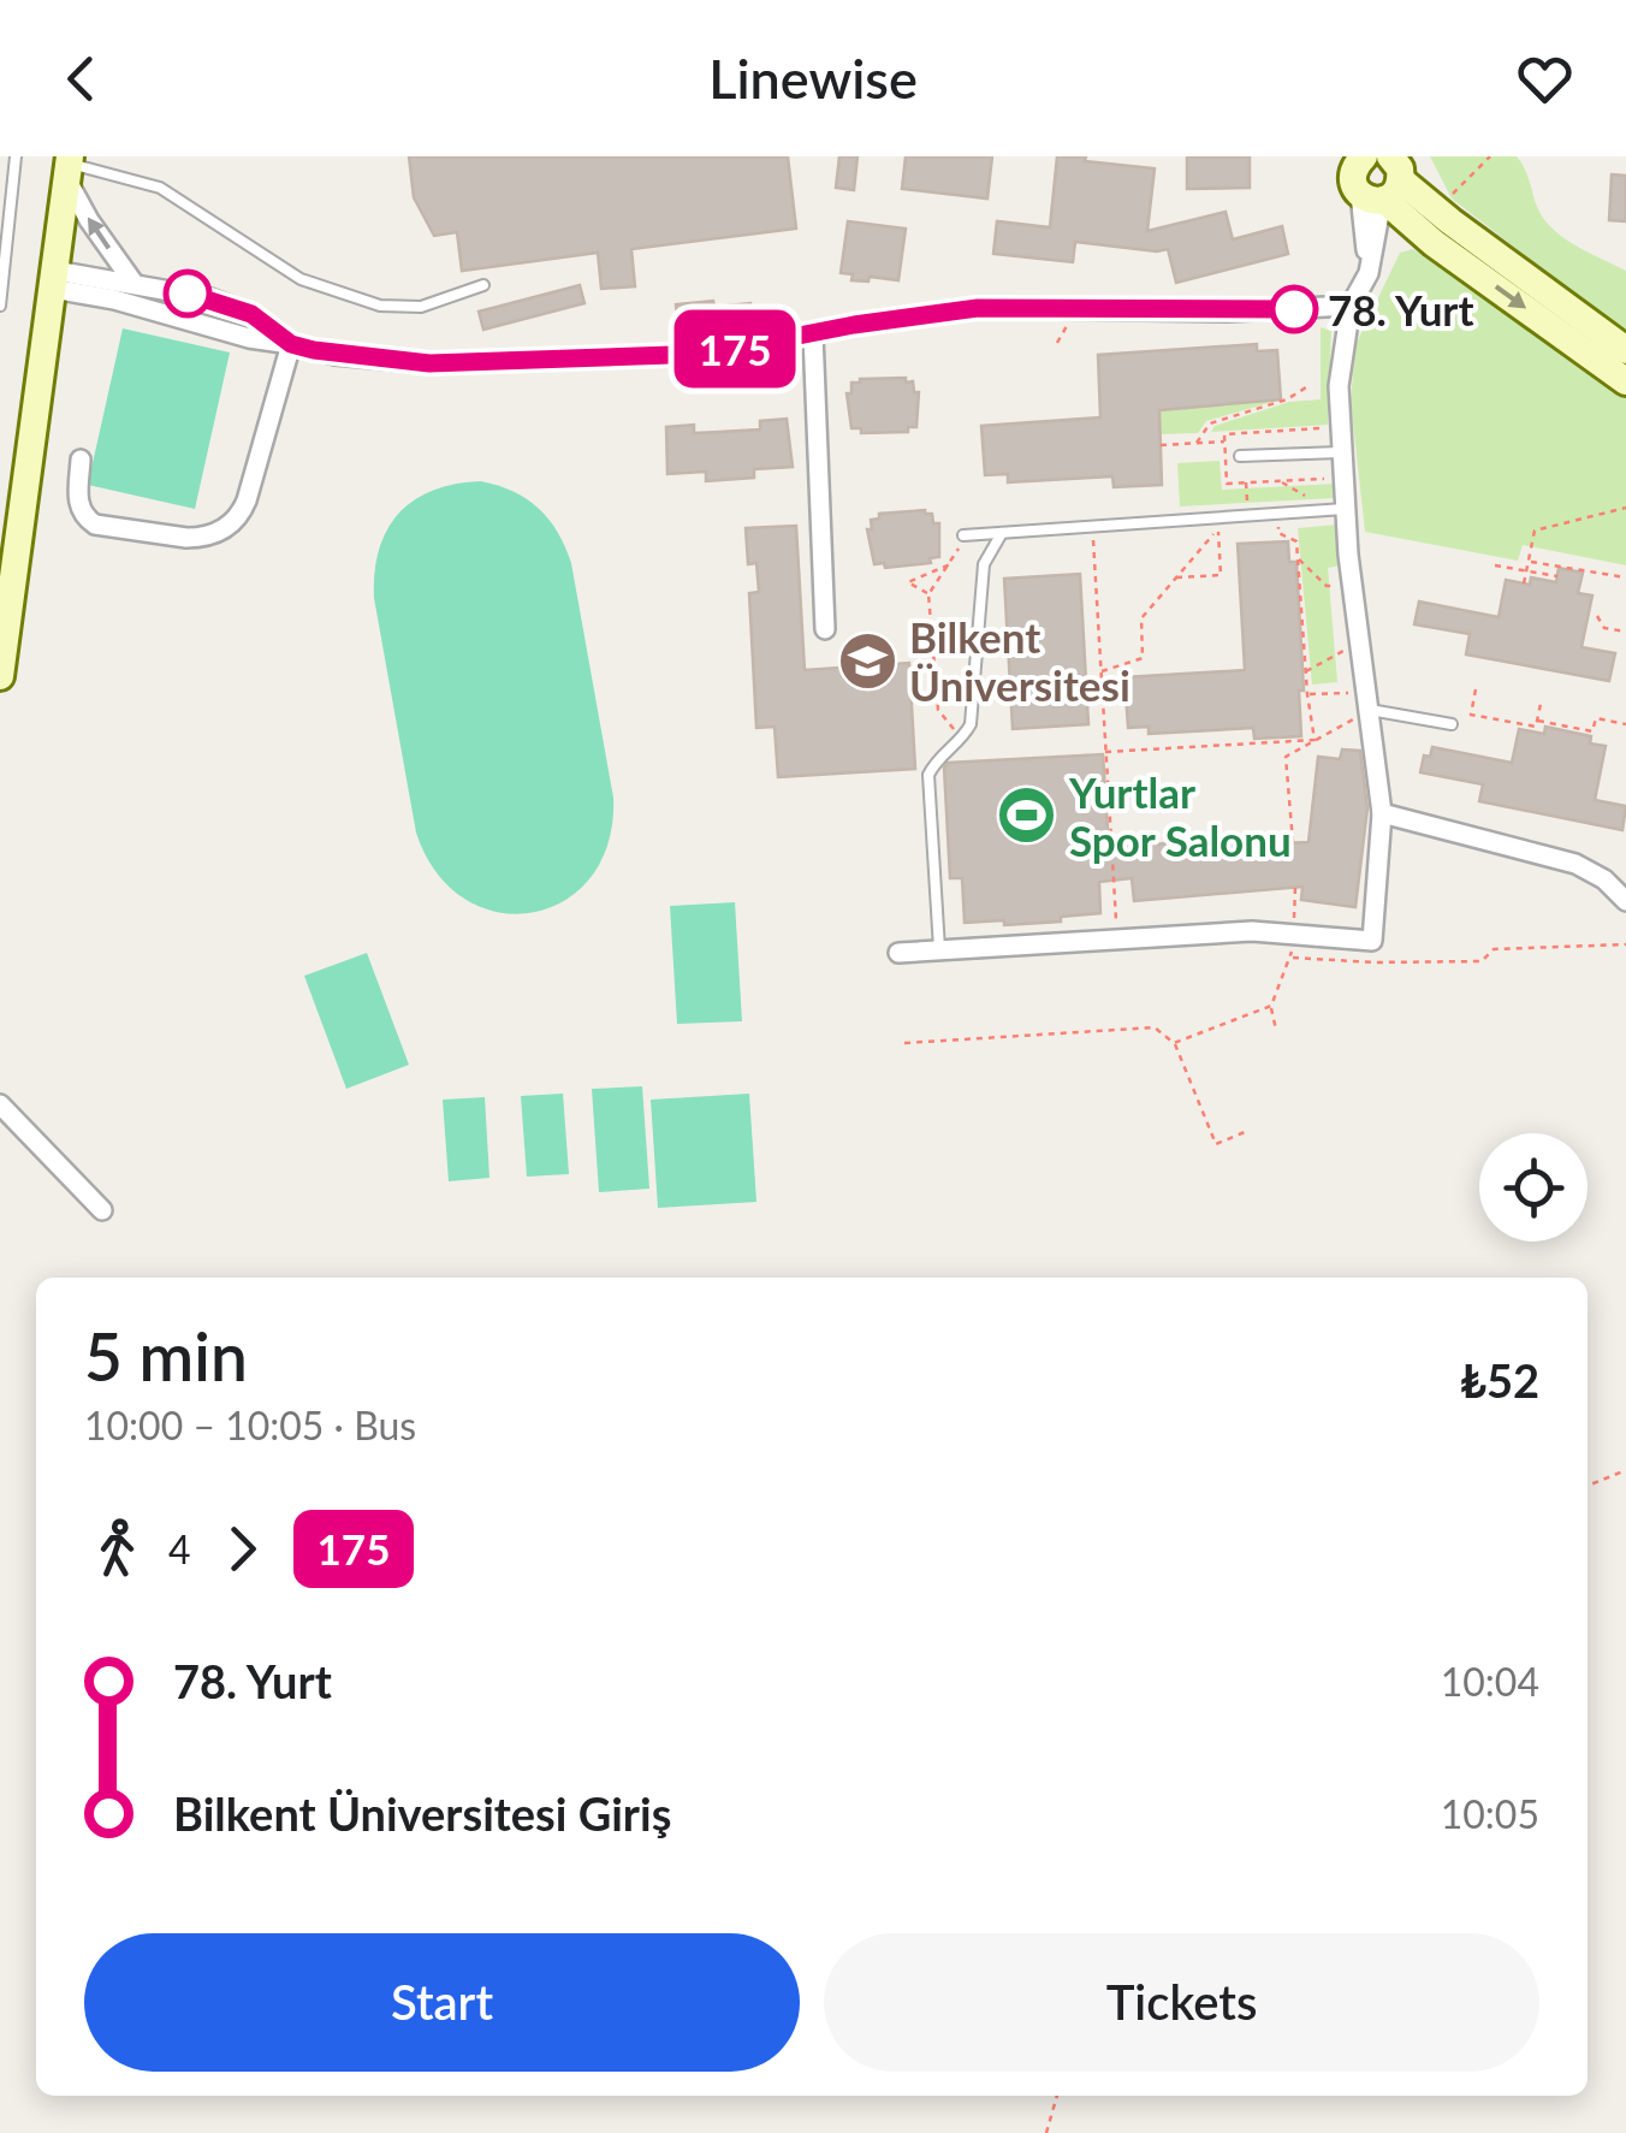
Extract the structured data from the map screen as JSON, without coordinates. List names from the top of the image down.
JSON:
{
  "places": {
    "other": ["78. Yurt"],
    "school or university": ["Bilkent Üniversitesi"],
    "sports": ["Yurtlar Spor Salonu"]
  },
  "lines": ["bus line 175"],
  "page": {
    "header": "Linewise",
    "on_map": "175",
    "heading": ["5 min", "10:00 – 10:05 · Bus", "₺52"],
    "legs": ["4", "175"],
    "list": [
      {
        "name": "78. Yurt",
        "value": "10:04"
      },
      {
        "name": "Bilkent Üniversitesi Giriş",
        "value": "10:05"
      }
    ],
    "buttons": ["Start", "Tickets"]
  }
}
